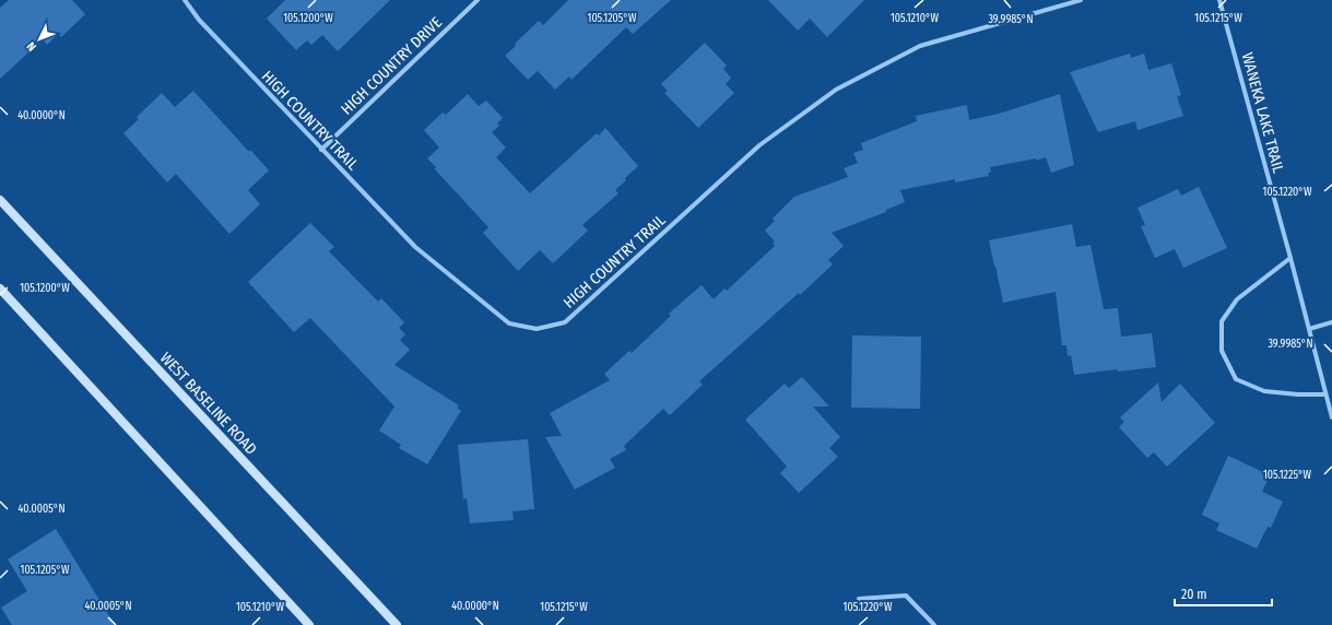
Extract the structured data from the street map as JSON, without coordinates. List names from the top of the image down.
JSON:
{
  "streets": {
    "main road": ["WEST BASELINE ROAD"],
    "street": ["HIGH COUNTRY DRIVE", "WANEKA LAKE TRAIL", "HIGH COUNTRY TRAIL"]
  },
  "crossings": [
    ["HIGH COUNTRY DRIVE", "HIGH COUNTRY TRAIL"]
  ],
  "scale_bar": "20 m",
  "north": "bottom left",
  "coordinates": [
    "105.1200°W",
    "105.1205°W",
    "105.1210°W",
    "105.1215°W",
    "39.9985°N",
    "40.0000°N",
    "105.1220°W",
    "105.1225°W",
    "40.0005°N"
  ]
}
